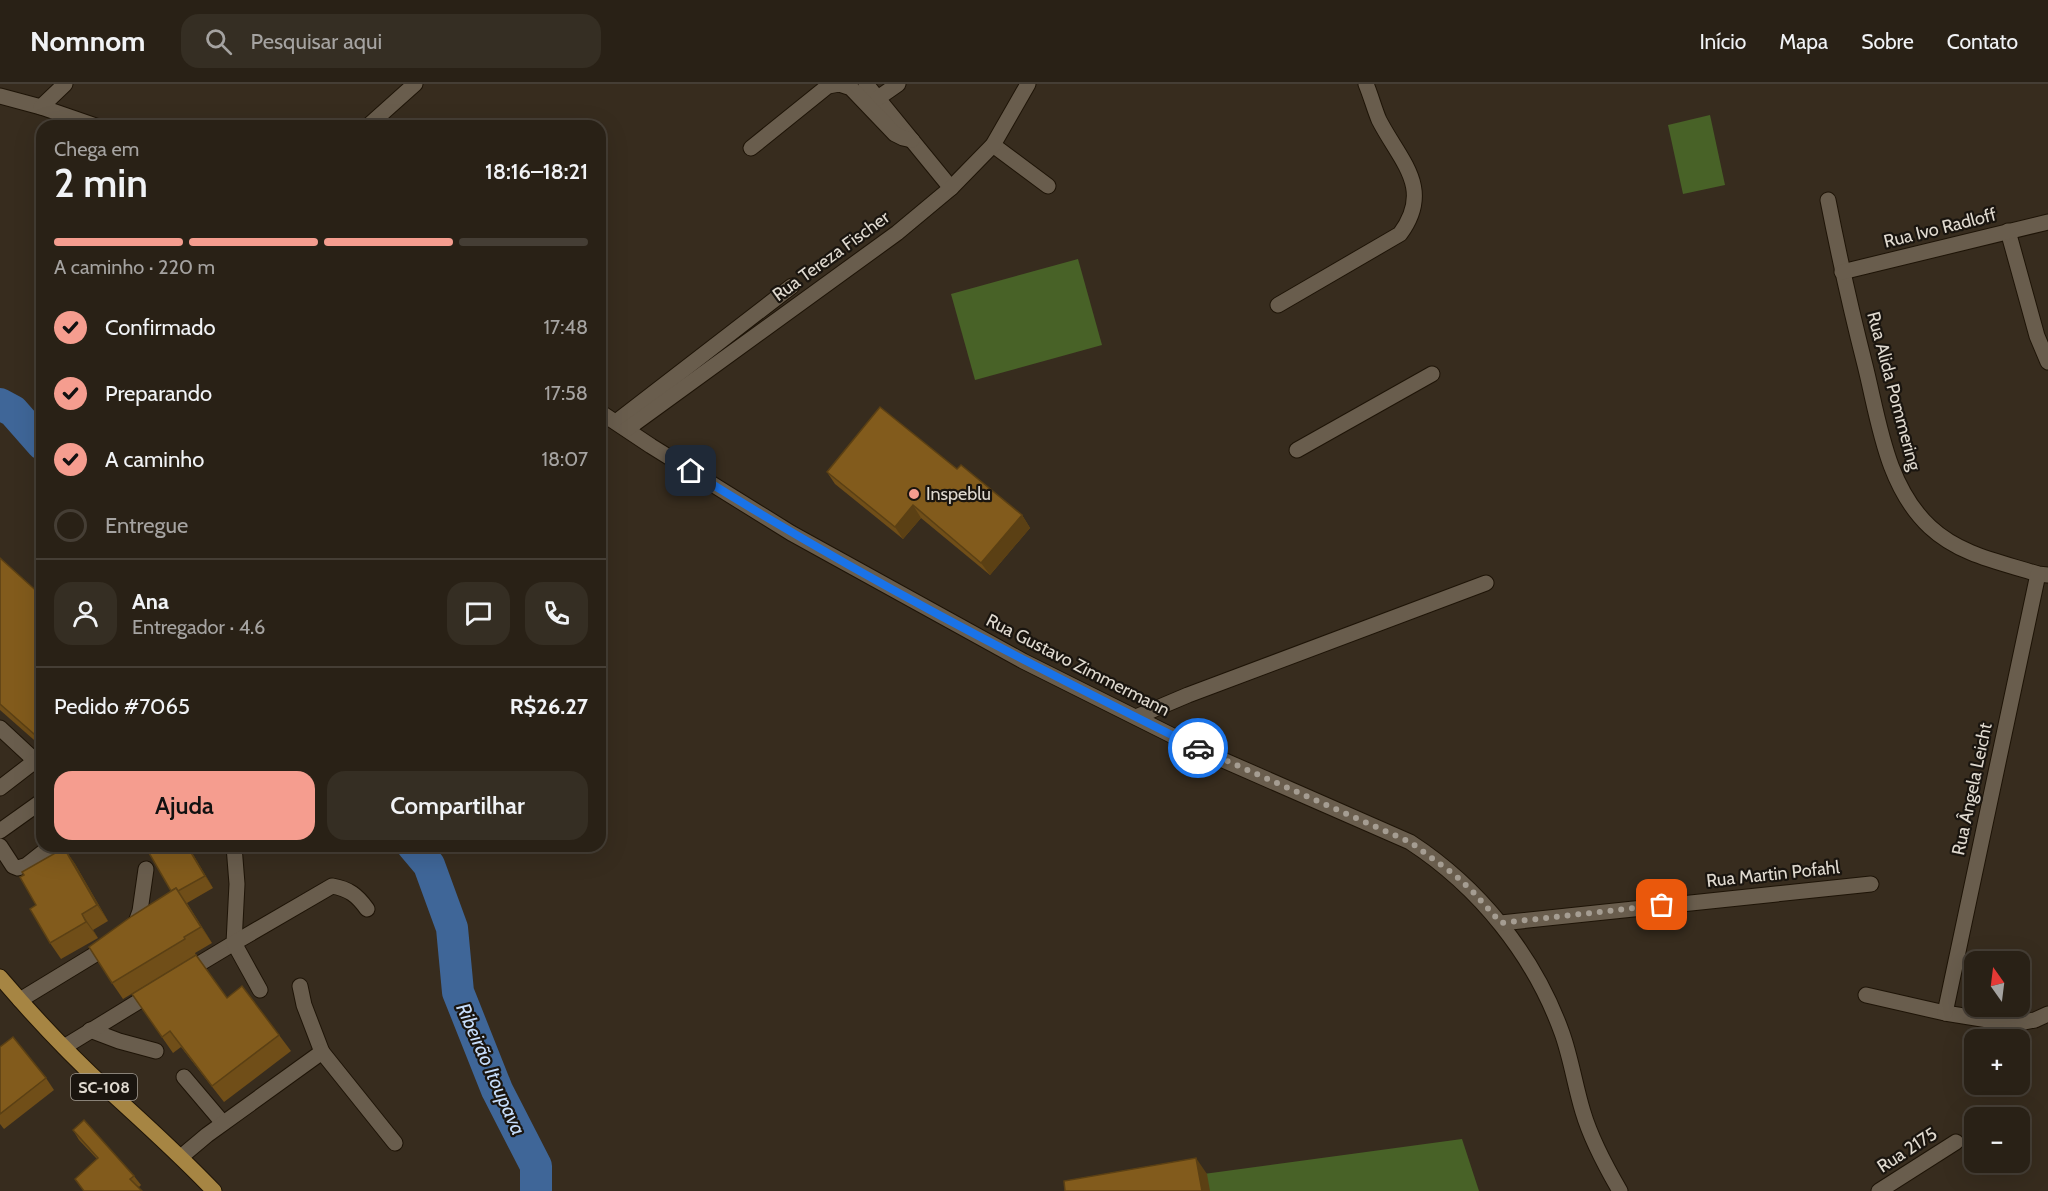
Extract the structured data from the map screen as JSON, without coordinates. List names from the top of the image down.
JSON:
{
  "streets": {
    "main road": ["SC-108"],
    "street": [
      "Rua Ivo Radloff",
      "Rua Tereza Fischer",
      "Rua Alida Pommering",
      "Rua Gustavo Zimmermann",
      "Rua Ângela Leicht",
      "Rua Martin Pofahl",
      "Rua 2175"
    ]
  },
  "crossings": [
    ["Rua Ivo Radloff", "Rua Alida Pommering"],
    ["Rua Tereza Fischer", "Rua Gustavo Zimmermann"],
    ["Rua Alida Pommering", "Rua Ângela Leicht"],
    ["Rua Gustavo Zimmermann", "Rua Martin Pofahl"]
  ],
  "water": ["Ribeirão Itoupava"],
  "places": ["Inspeblu"],
  "north": "top",
  "page": {
    "header": "Nomnom",
    "search": "Pesquisar aqui",
    "nav": [
      "Início",
      "Mapa",
      "Sobre",
      "Contato"
    ],
    "heading": ["2 min", "Chega em", "18:16–18:21"],
    "panel": [
      "Ana",
      "Entregador · 4.6",
      "Pedido #7065",
      "R$26.27"
    ],
    "bar": "A caminho · 220 m",
    "list": [
      ["Confirmado", "17:48"],
      ["Preparando", "17:58"],
      ["A caminho", "18:07"],
      "Entregue"
    ],
    "buttons": ["Ajuda", "Compartilhar"],
    "map_buttons": ["+", "−"]
  }
}
